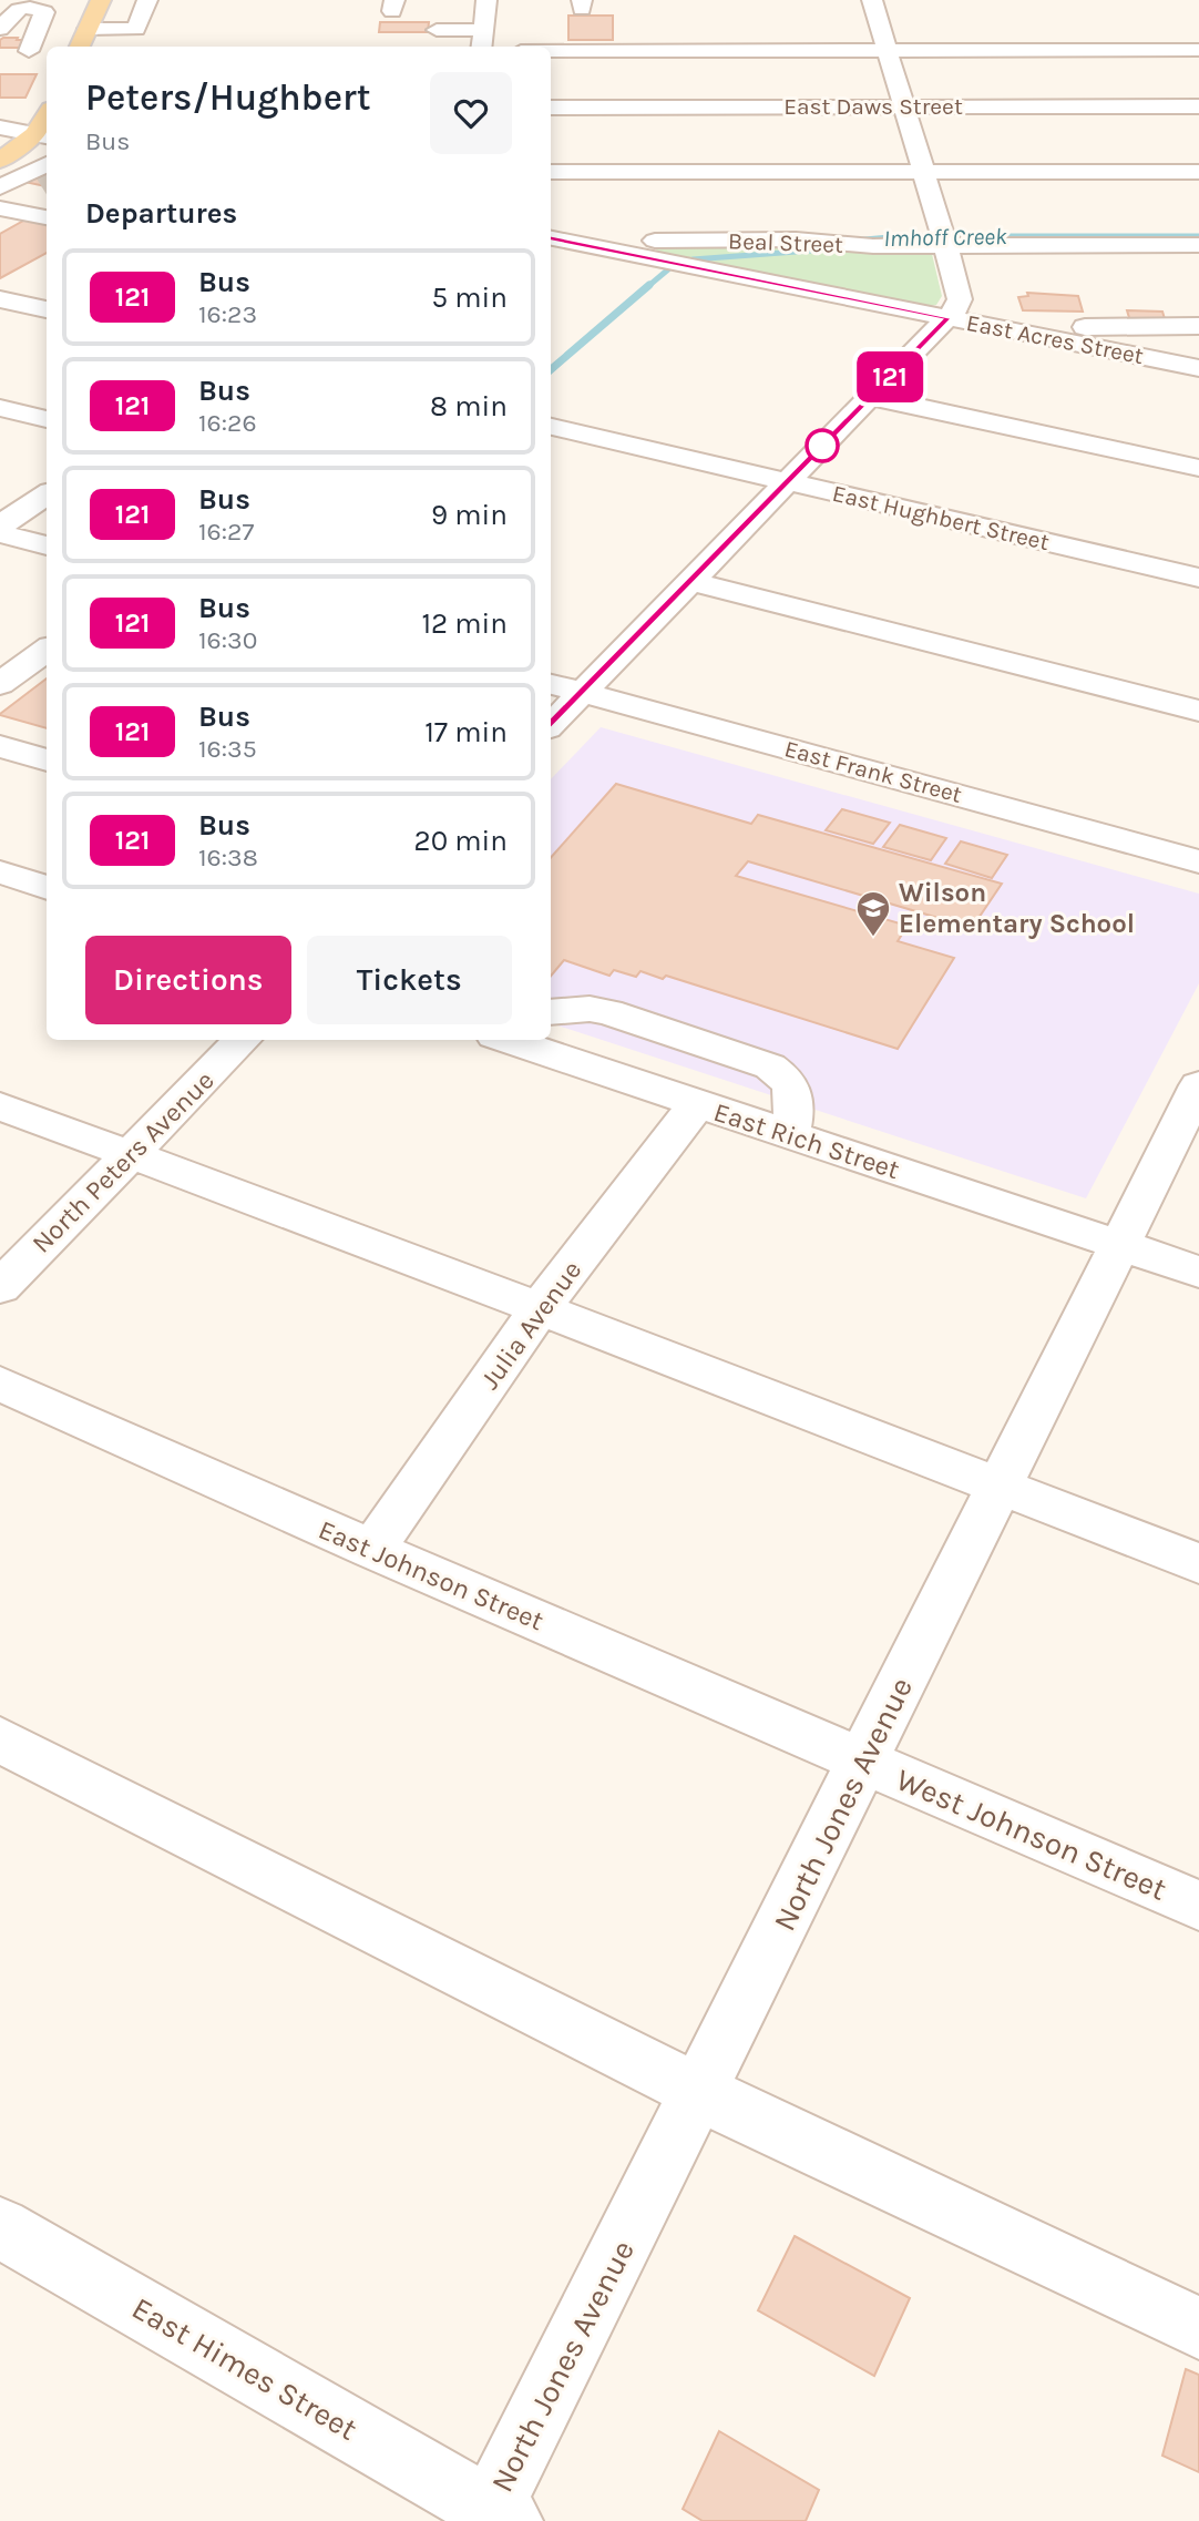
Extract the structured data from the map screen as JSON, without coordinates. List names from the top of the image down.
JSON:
{
  "streets": {
    "street": [
      "East Daws Street",
      "Beal Street",
      "East Acres Street",
      "East Hughbert Street",
      "East Frank Street",
      "East Rich Street",
      "North Peters Avenue",
      "Julia Avenue",
      "East Johnson Street",
      "North Jones Avenue",
      "West Johnson Street",
      "East Himes Street"
    ]
  },
  "crossings": [
    ["Beal Street", "East Acres Street"],
    ["East Rich Street", "Julia Avenue"],
    ["East Rich Street", "North Jones Avenue"],
    ["Julia Avenue", "East Johnson Street"],
    ["East Johnson Street", "North Jones Avenue"],
    ["East Johnson Street", "West Johnson Street"],
    ["North Jones Avenue", "West Johnson Street"],
    ["North Jones Avenue", "East Himes Street"]
  ],
  "water": ["Imhoff Creek"],
  "places": {
    "school or university": ["Wilson Elementary School"]
  },
  "lines": ["bus line 121"],
  "page": {
    "on_map": "121",
    "heading": [
      ["Peters/Hughbert", "Bus"],
      "Departures"
    ],
    "list": [
      {
        "mark": "121",
        "name": "Bus",
        "note": "16:23",
        "value": "5 min"
      },
      {
        "mark": "121",
        "name": "Bus",
        "note": "16:26",
        "value": "8 min"
      },
      {
        "mark": "121",
        "name": "Bus",
        "note": "16:27",
        "value": "9 min"
      },
      {
        "mark": "121",
        "name": "Bus",
        "note": "16:30",
        "value": "12 min"
      },
      {
        "mark": "121",
        "name": "Bus",
        "note": "16:35",
        "value": "17 min"
      },
      {
        "mark": "121",
        "name": "Bus",
        "note": "16:38",
        "value": "20 min"
      }
    ],
    "buttons": ["Directions", "Tickets"]
  }
}
